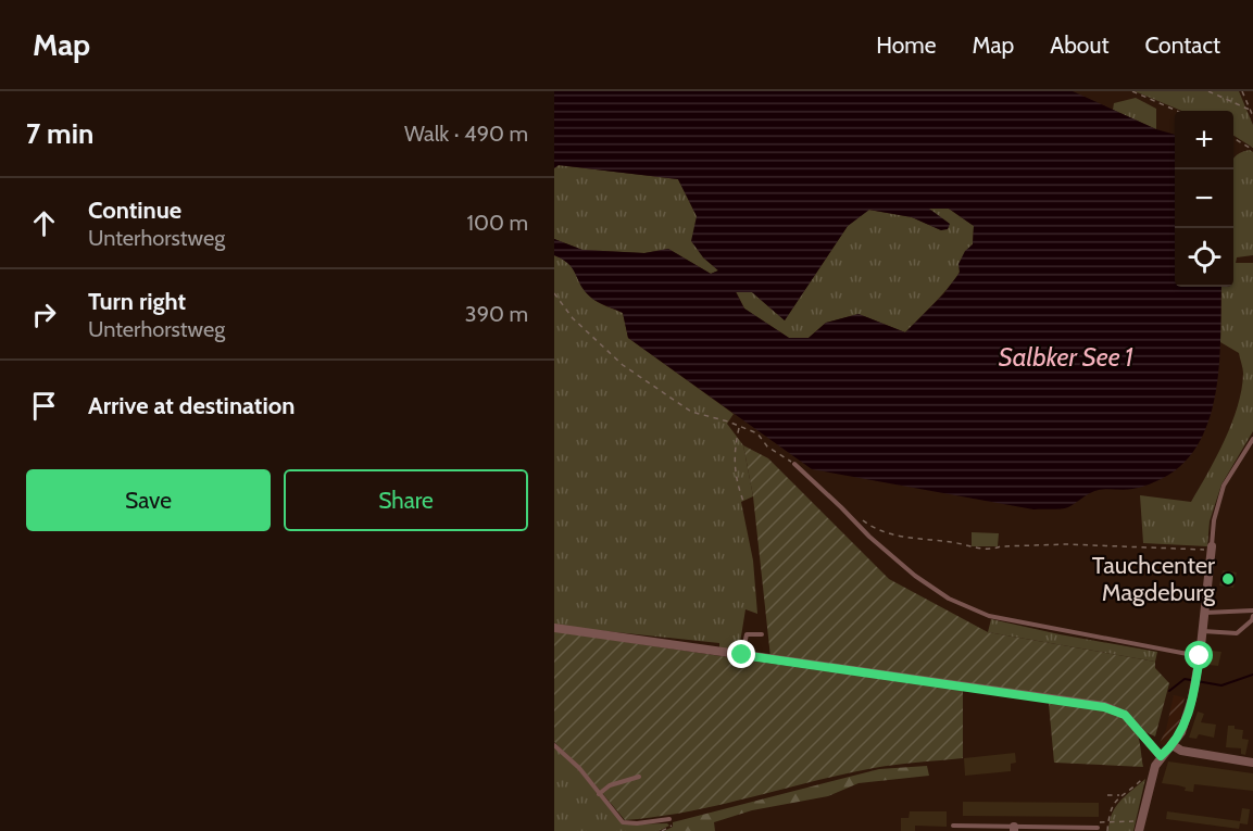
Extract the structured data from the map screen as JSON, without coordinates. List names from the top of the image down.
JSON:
{
  "water": ["Salbker See 1"],
  "places": ["Tauchcenter Magdeburg"],
  "page": {
    "header": "Map",
    "nav": [
      "Home",
      "Map",
      "About",
      "Contact"
    ],
    "heading": ["7 min", "Walk · 490 m"],
    "map_buttons": ["+", "−"],
    "list": [
      ["Continue", "Unterhorstweg", "100 m"],
      ["Turn right", "Unterhorstweg", "390 m"],
      "Arrive at destination"
    ],
    "buttons": ["Save", "Share"]
  }
}
